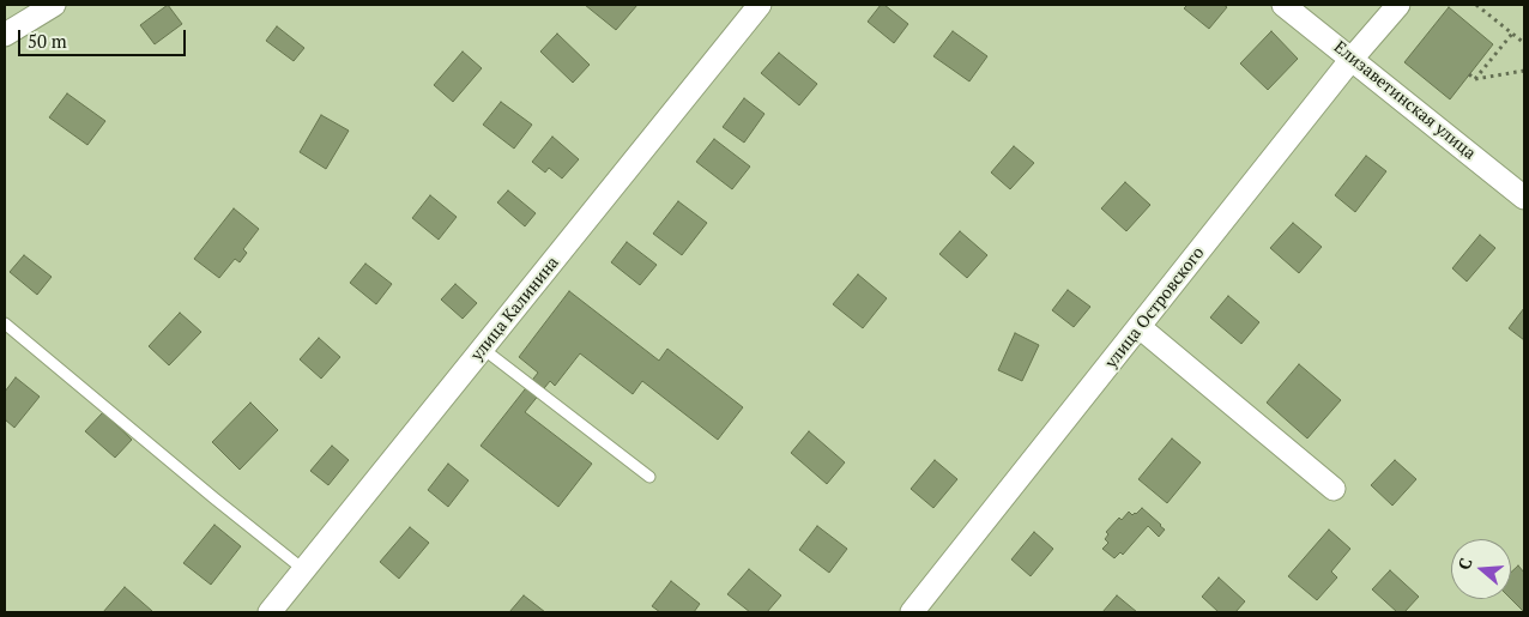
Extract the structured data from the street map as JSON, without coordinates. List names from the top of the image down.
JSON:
{
  "streets": {
    "street": ["Елизаветинская улица", "улица Островского", "улица Калинина"]
  },
  "crossings": [
    ["Елизаветинская улица", "улица Островского"]
  ],
  "scale_bar": "50 m",
  "north": "left"
}
